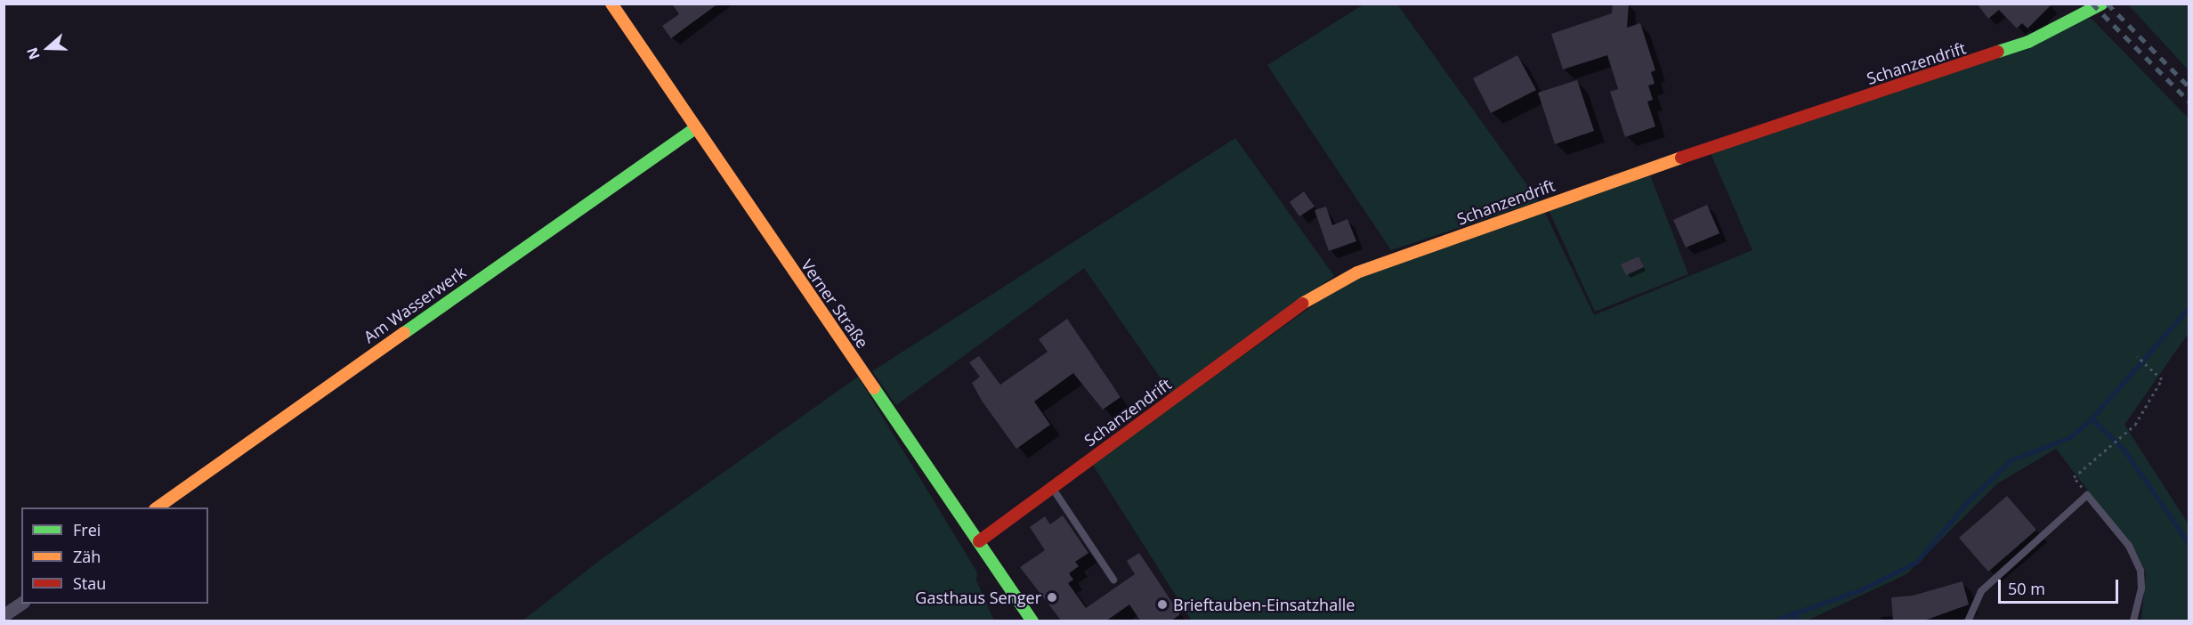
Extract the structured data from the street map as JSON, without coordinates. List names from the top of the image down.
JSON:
{
  "streets": {
    "street": ["Schanzendrift", "Verner Straße", "Am Wasserwerk"]
  },
  "crossings": [
    ["Schanzendrift", "Verner Straße"],
    ["Verner Straße", "Am Wasserwerk"]
  ],
  "places": ["Gasthaus Senger", "Brieftauben-Einsatzhalle"],
  "legend": ["Frei", "Zäh", "Stau"],
  "scale_bar": "50 m",
  "north": "left"
}
